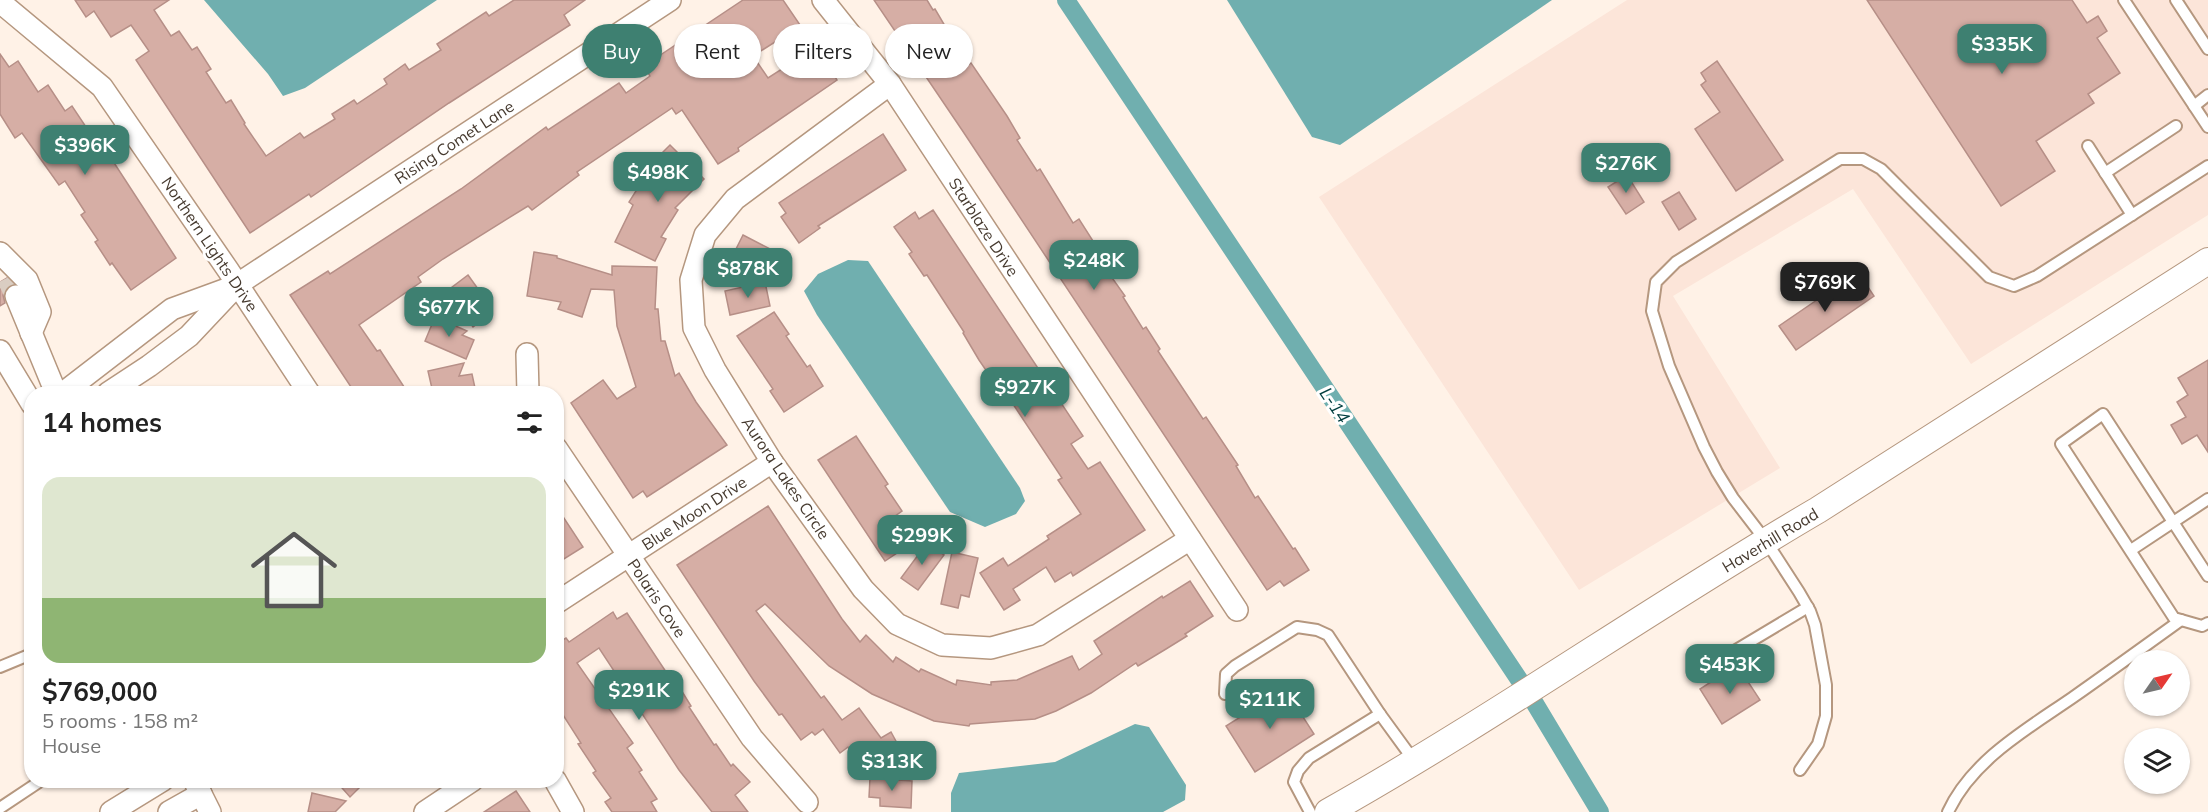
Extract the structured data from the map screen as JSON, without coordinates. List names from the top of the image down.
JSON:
{
  "streets": {
    "street": [
      "Rising Comet Lane",
      "Starblaze Drive",
      "Northern Lights Drive",
      "Aurora Lakes Circle",
      "Blue Moon Drive",
      "Haverhill Road",
      "Polaris Cove"
    ]
  },
  "crossings": [
    ["Rising Comet Lane", "Northern Lights Drive"],
    ["Starblaze Drive", "Aurora Lakes Circle"],
    ["Aurora Lakes Circle", "Blue Moon Drive"],
    ["Blue Moon Drive", "Polaris Cove"]
  ],
  "water": ["L-14"],
  "north": "top right",
  "page": {
    "price": [
      "$335K",
      "$396K",
      "$276K",
      "$498K",
      "$248K",
      "$878K",
      "$769K",
      "$677K",
      "$927K",
      "$299K",
      "$453K",
      "$291K",
      "$211K",
      "$313K"
    ],
    "chip": [
      "Buy",
      "Rent",
      "Filters",
      "New"
    ],
    "heading": "14 homes",
    "list": [
      {
        "name": "$769,000",
        "note": "5 rooms · 158 m² · House"
      }
    ]
  }
}
